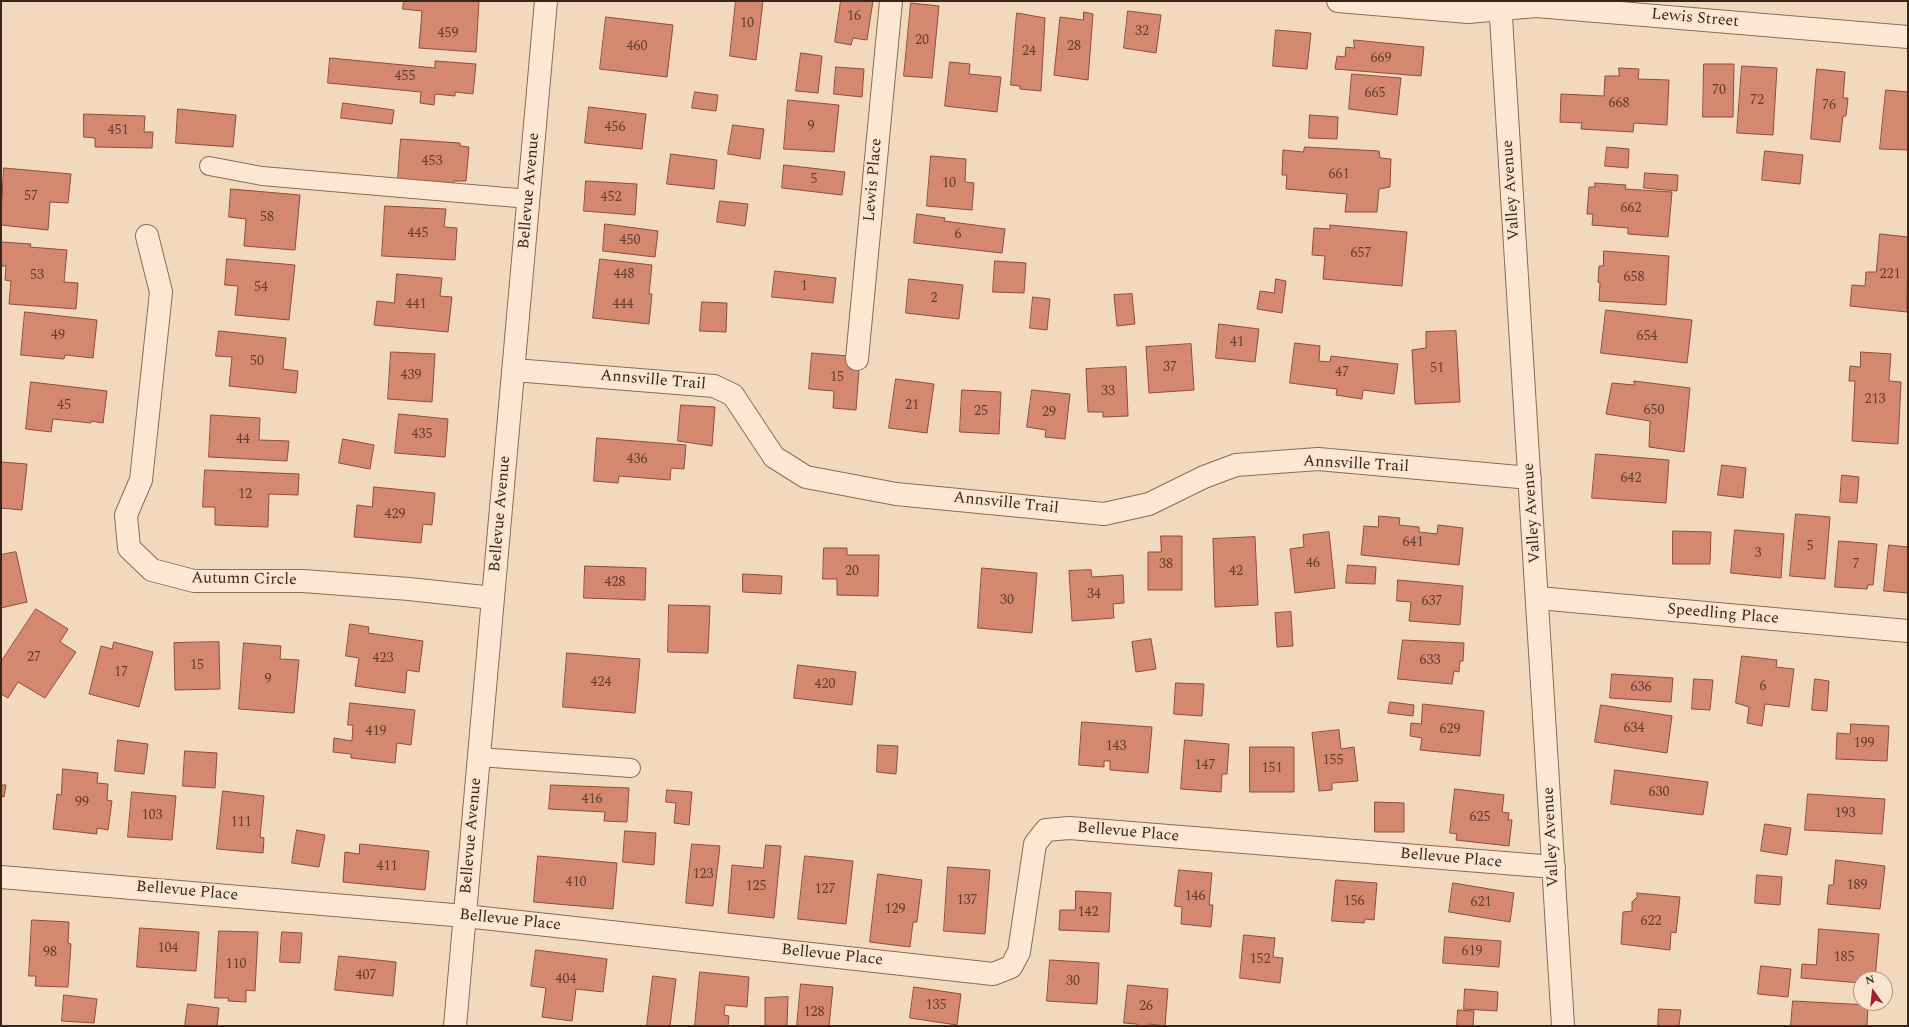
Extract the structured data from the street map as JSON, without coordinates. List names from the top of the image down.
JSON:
{
  "streets": {
    "street": [
      "Lewis Street",
      "Lewis Place",
      "Valley Avenue",
      "Bellevue Avenue",
      "Annsville Trail",
      "Autumn Circle",
      "Speedling Place",
      "Bellevue Place"
    ]
  },
  "crossings": [
    ["Lewis Street", "Valley Avenue"],
    ["Valley Avenue", "Annsville Trail"],
    ["Valley Avenue", "Speedling Place"],
    ["Valley Avenue", "Bellevue Place"],
    ["Bellevue Avenue", "Annsville Trail"],
    ["Bellevue Avenue", "Autumn Circle"],
    ["Bellevue Avenue", "Bellevue Place"]
  ],
  "house_numbers": [
    "16",
    "10",
    "32",
    "459",
    "20",
    "460",
    "28",
    "24",
    "669",
    "455",
    "70",
    "665",
    "72",
    "668",
    "76",
    "9",
    "456",
    "451",
    "453",
    "661",
    "5",
    "10",
    "57",
    "452",
    "662",
    "58",
    "445",
    "6",
    "450",
    "657",
    "448",
    "221",
    "53",
    "658",
    "1",
    "54",
    "2",
    "441",
    "444",
    "49",
    "654",
    "41",
    "50",
    "37",
    "51",
    "47",
    "439",
    "15",
    "33",
    "213",
    "45",
    "21",
    "650",
    "25",
    "29",
    "435",
    "44",
    "436",
    "642",
    "12",
    "429",
    "641",
    "5",
    "3",
    "46",
    "38",
    "7",
    "20",
    "42",
    "428",
    "34",
    "30",
    "637",
    "27",
    "423",
    "633",
    "15",
    "17",
    "9",
    "424",
    "420",
    "6",
    "636",
    "634",
    "629",
    "419",
    "199",
    "143",
    "155",
    "147",
    "151",
    "630",
    "416",
    "99",
    "193",
    "103",
    "625",
    "111",
    "411",
    "123",
    "410",
    "189",
    "125",
    "127",
    "146",
    "137",
    "156",
    "621",
    "129",
    "142",
    "622",
    "104",
    "619",
    "98",
    "185",
    "152",
    "110",
    "407",
    "404",
    "30",
    "135",
    "26",
    "128"
  ],
  "north": "top"
}
